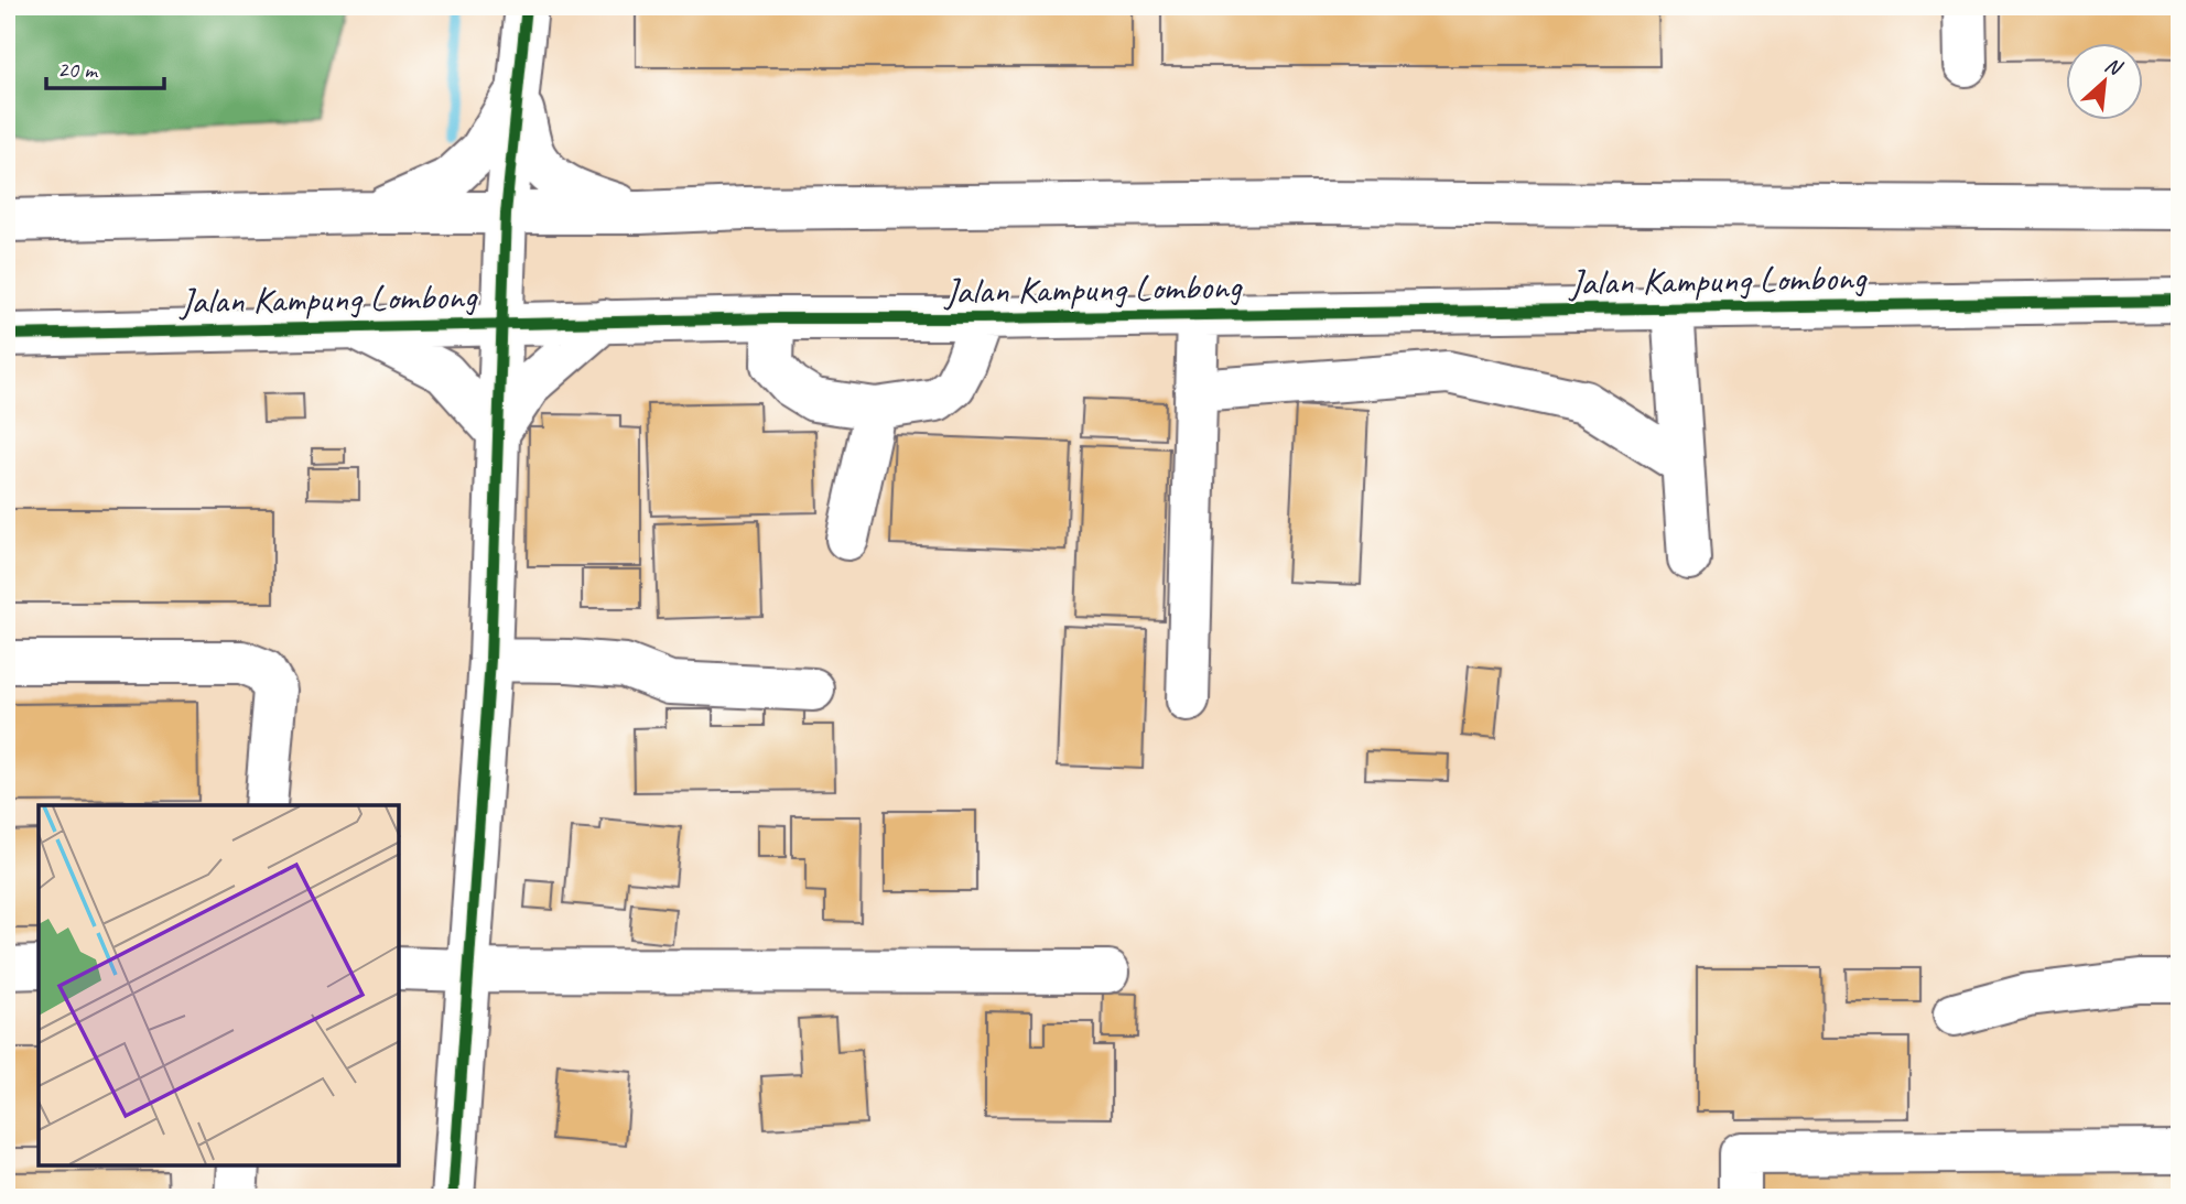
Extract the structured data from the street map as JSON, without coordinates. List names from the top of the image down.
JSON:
{
  "streets": {
    "street": ["Jalan Kampung Lombong"]
  },
  "scale_bar": "20 m",
  "north": "top right"
}
